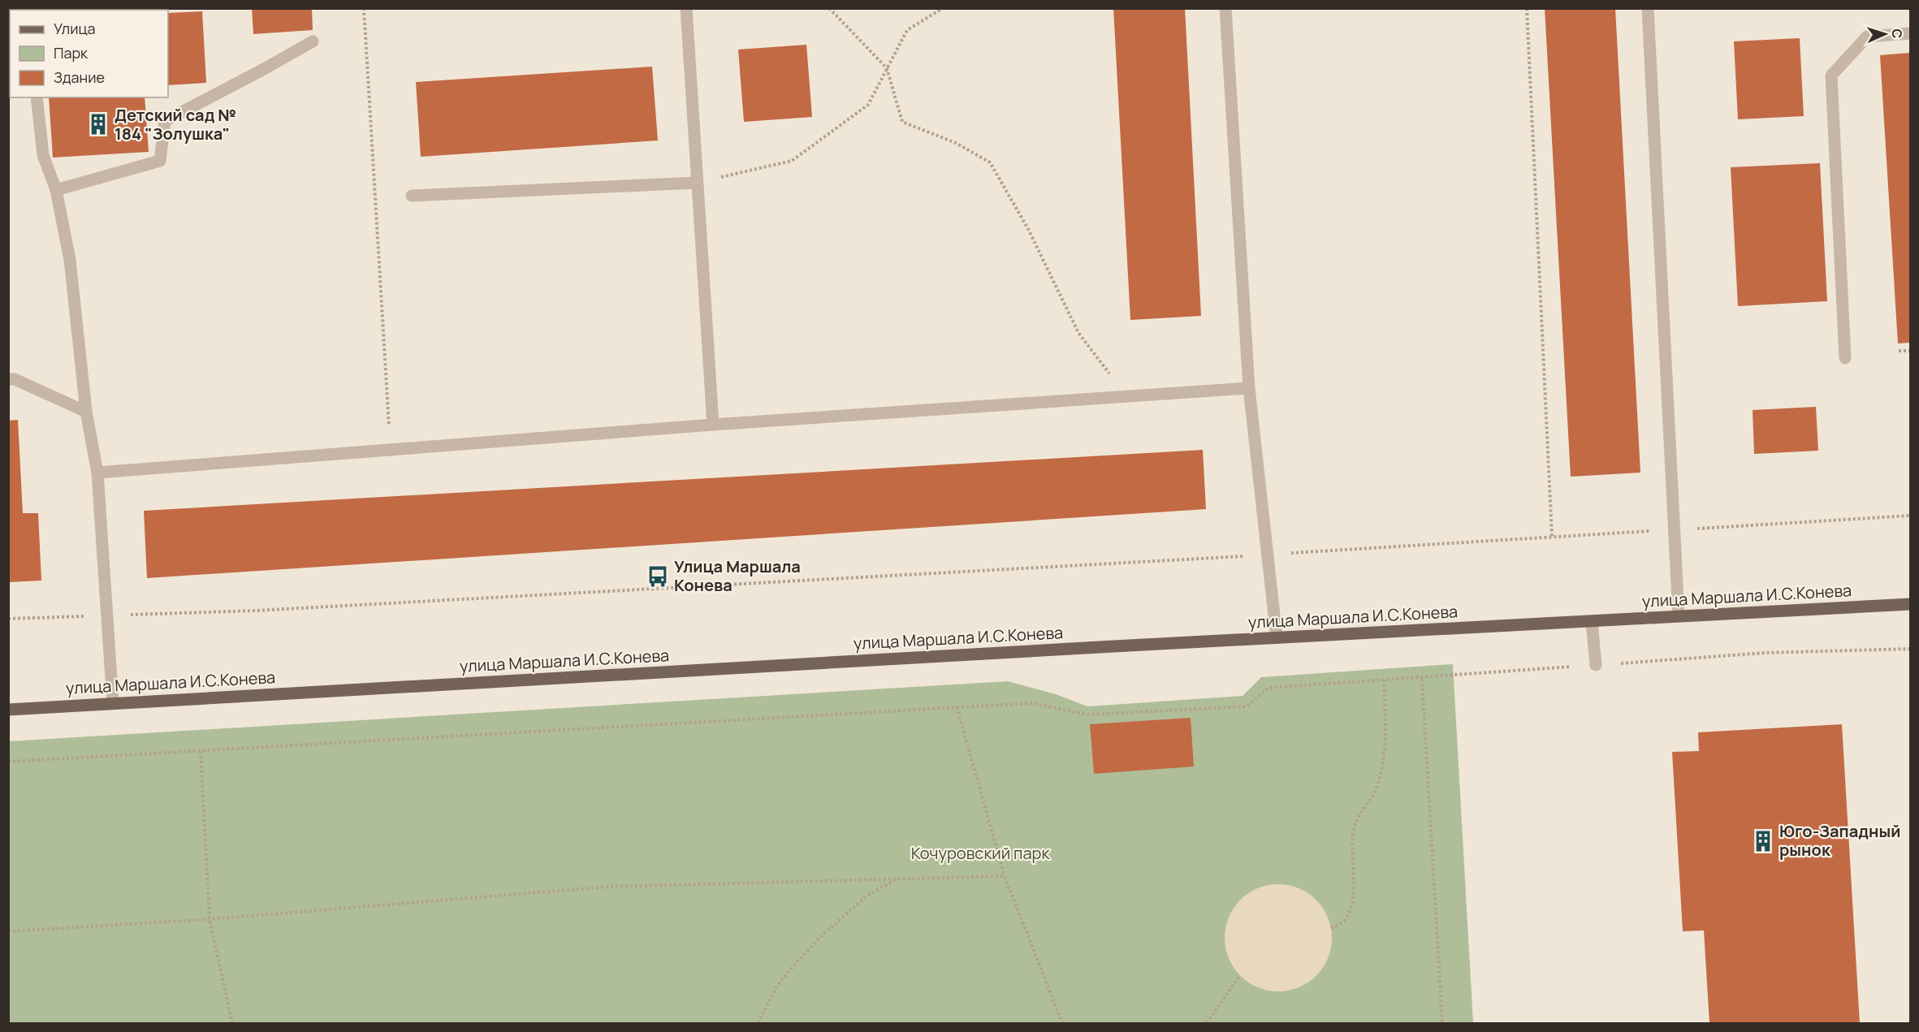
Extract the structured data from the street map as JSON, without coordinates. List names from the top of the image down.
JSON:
{
  "streets": {
    "main road": ["улица Маршала И.С.Конева"]
  },
  "parks": ["Кочуровский парк"],
  "places": {
    "building": ["Детский сад № 184 \"Золушка\"", "Юго-Западный рынок"],
    "bus stop": ["Улица Маршала Конева"]
  },
  "legend": ["Улица", "Парк", "Здание"],
  "north": "right"
}
